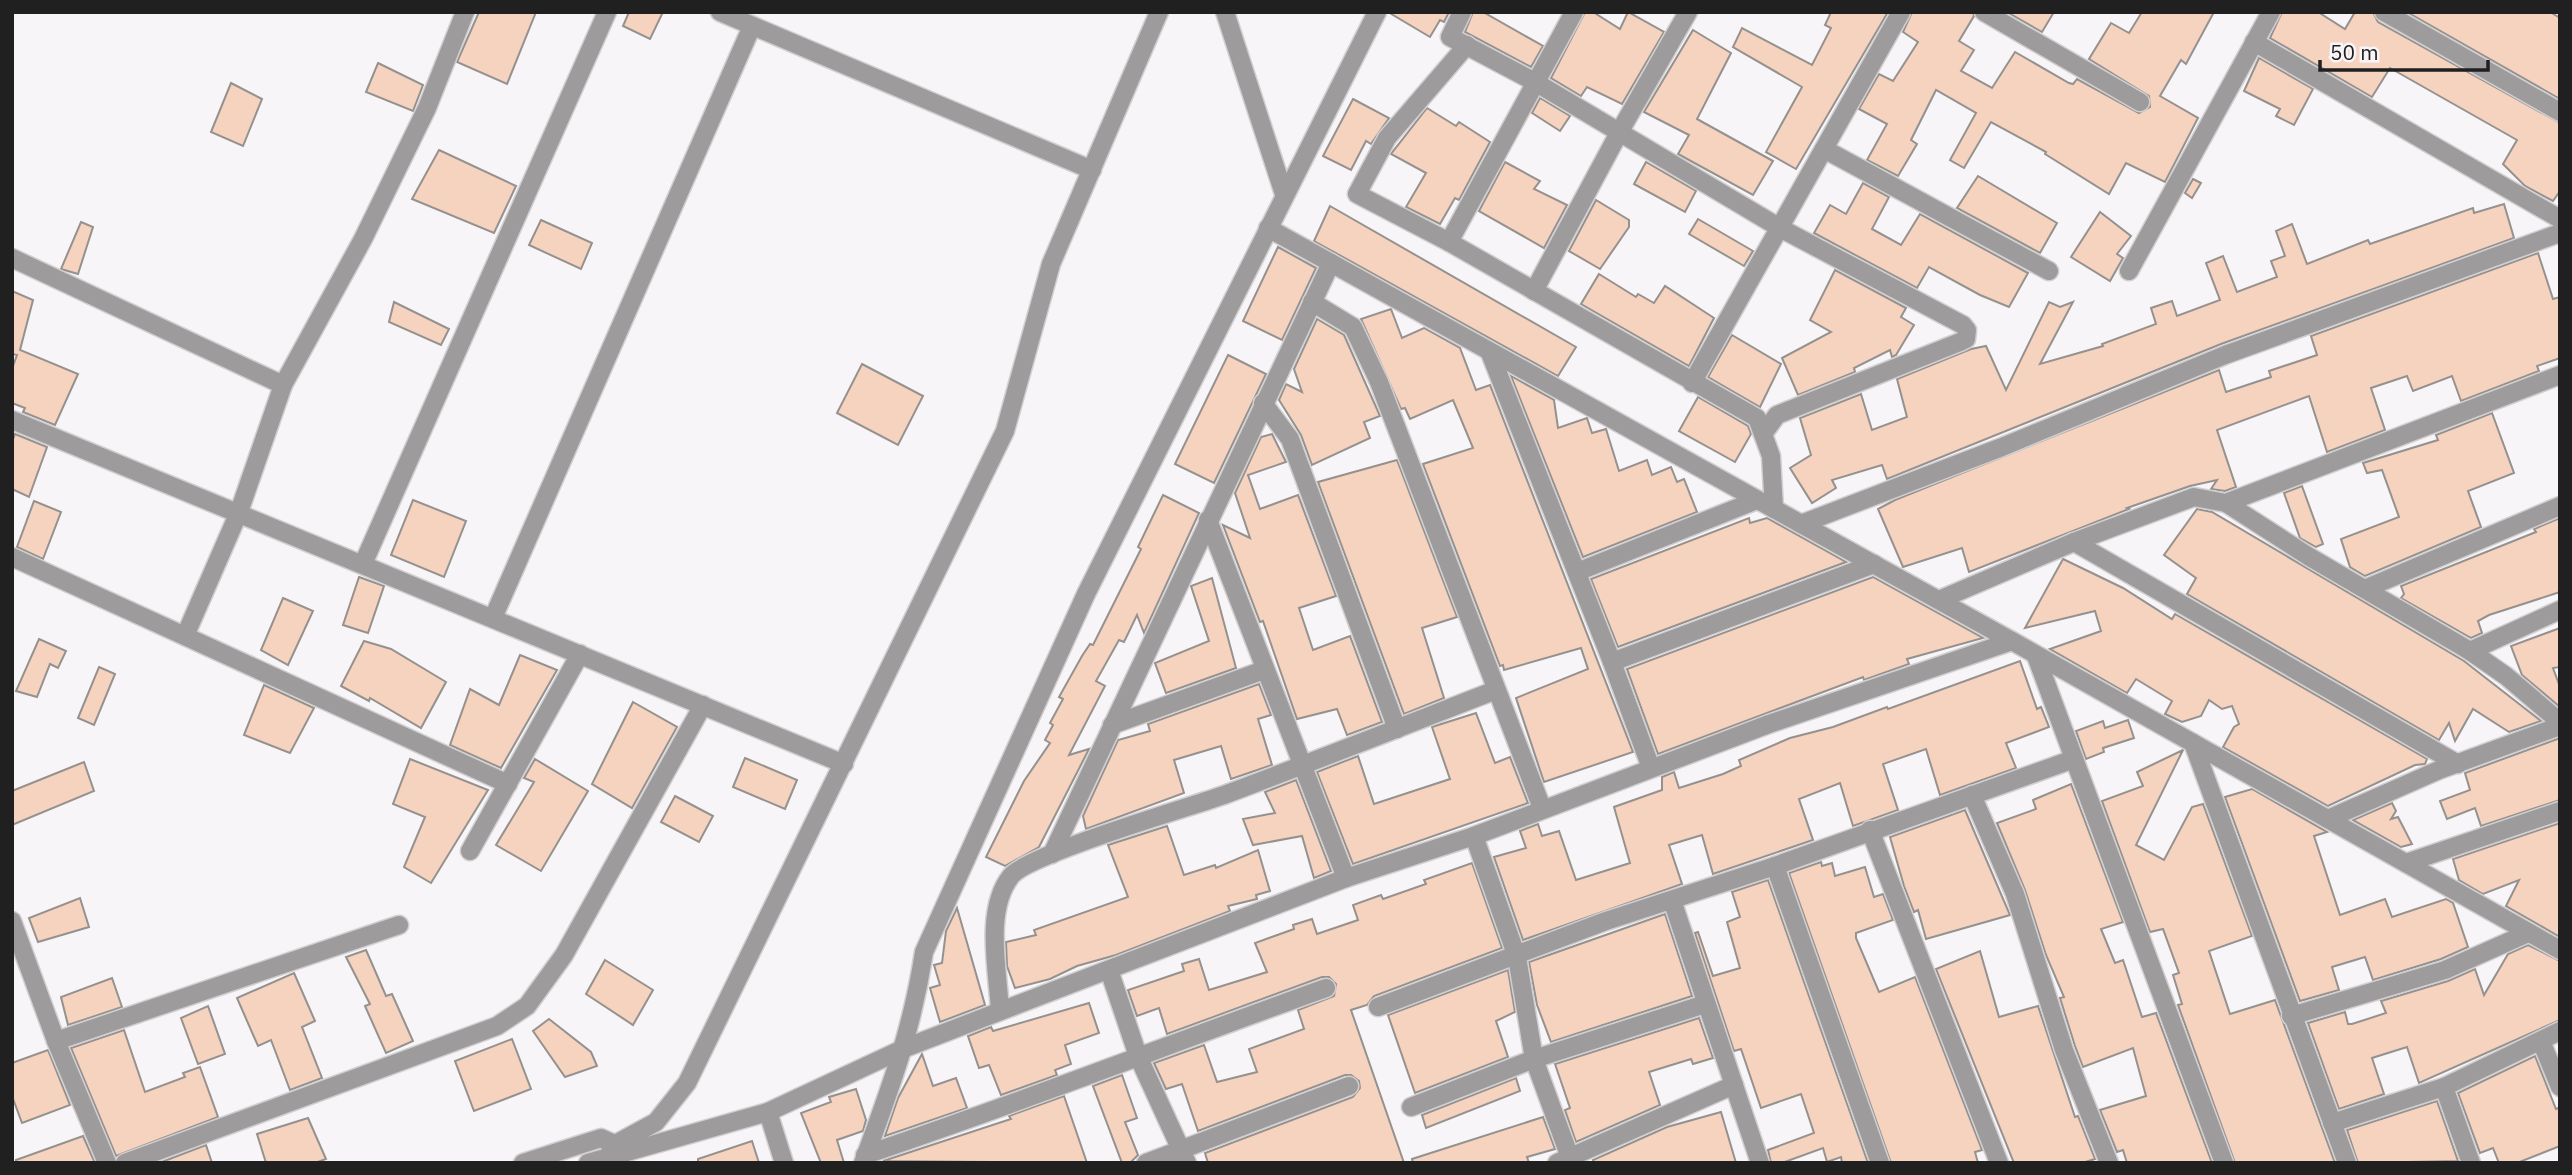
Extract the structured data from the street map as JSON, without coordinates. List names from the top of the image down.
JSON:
{
  "scale_bar": "50 m"
}
